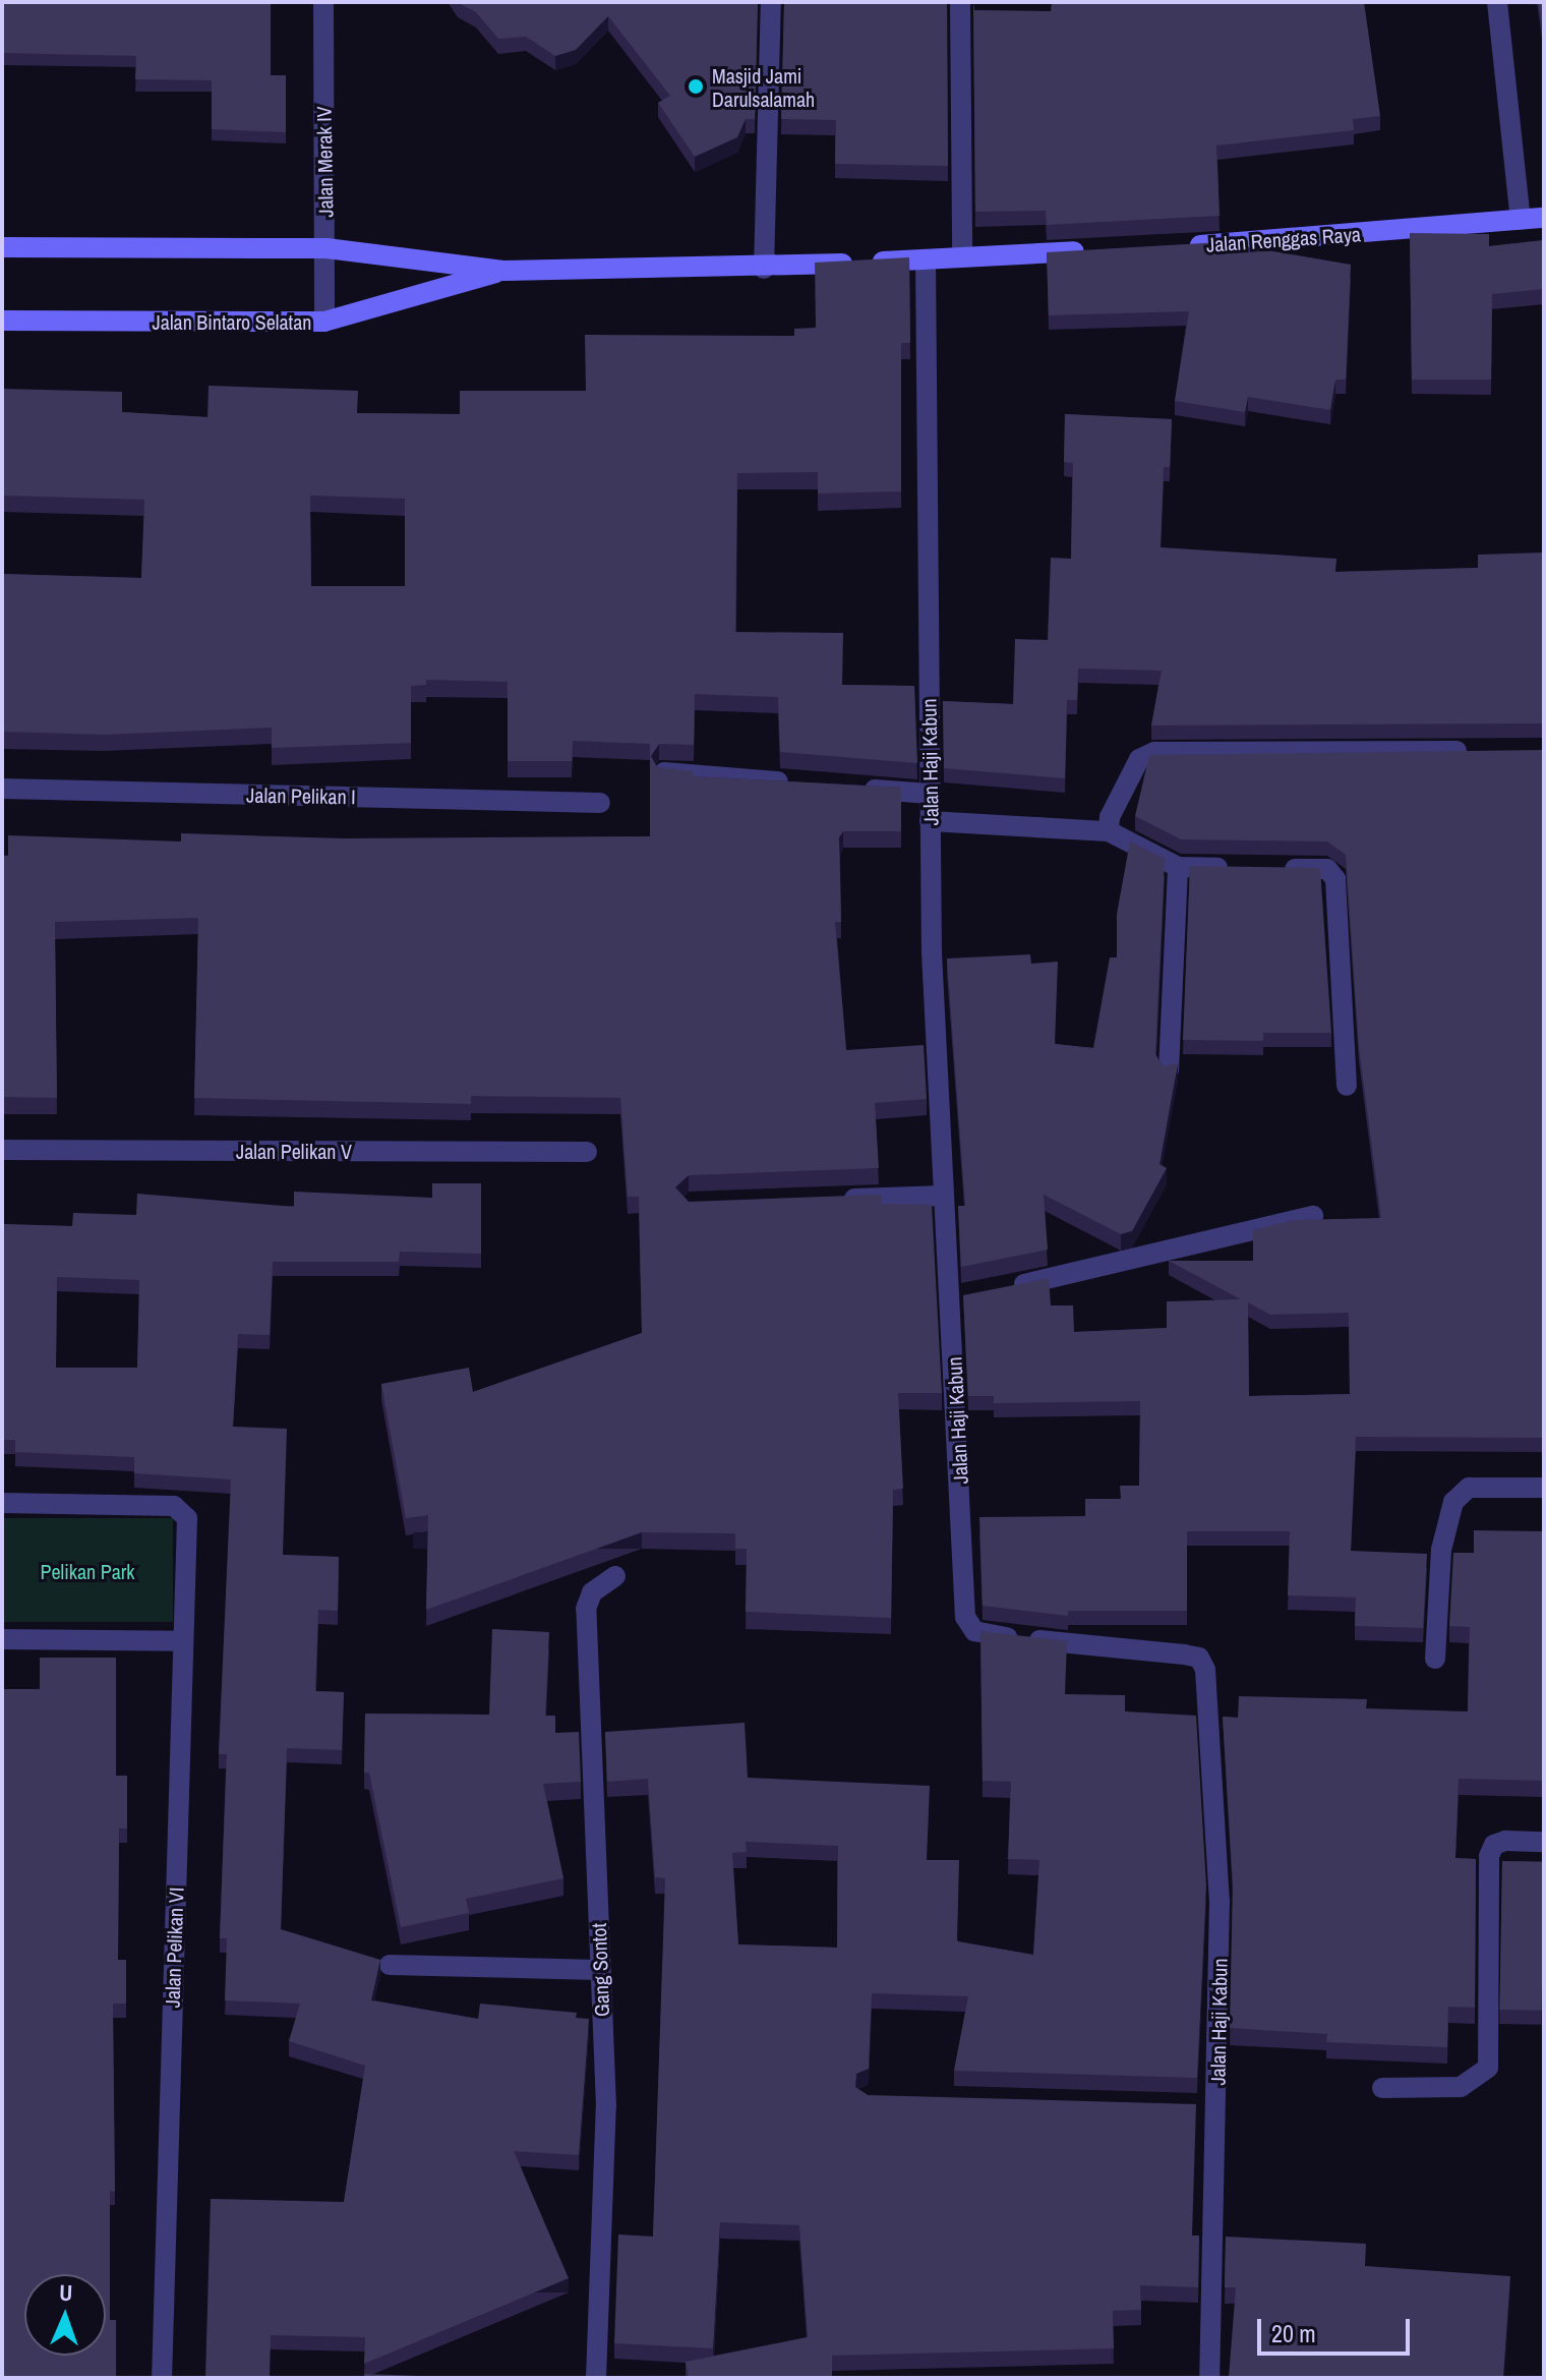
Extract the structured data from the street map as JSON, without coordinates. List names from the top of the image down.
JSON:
{
  "streets": {
    "street": [
      "Jalan Merak IV",
      "Jalan Renggas Raya",
      "Jalan Bintaro Selatan",
      "Jalan Haji Kabun",
      "Jalan Pelikan I",
      "Jalan Pelikan V",
      "Jalan Pelikan VI",
      "Gang Sontot"
    ]
  },
  "crossings": [
    ["Jalan Merak IV", "Jalan Bintaro Selatan"],
    ["Jalan Bintaro Selatan", "Jalan Haji Kabun"]
  ],
  "parks": ["Pelikan Park"],
  "places": ["Masjid Jami Darulsalamah"],
  "scale_bar": "20 m",
  "north": "top"
}
